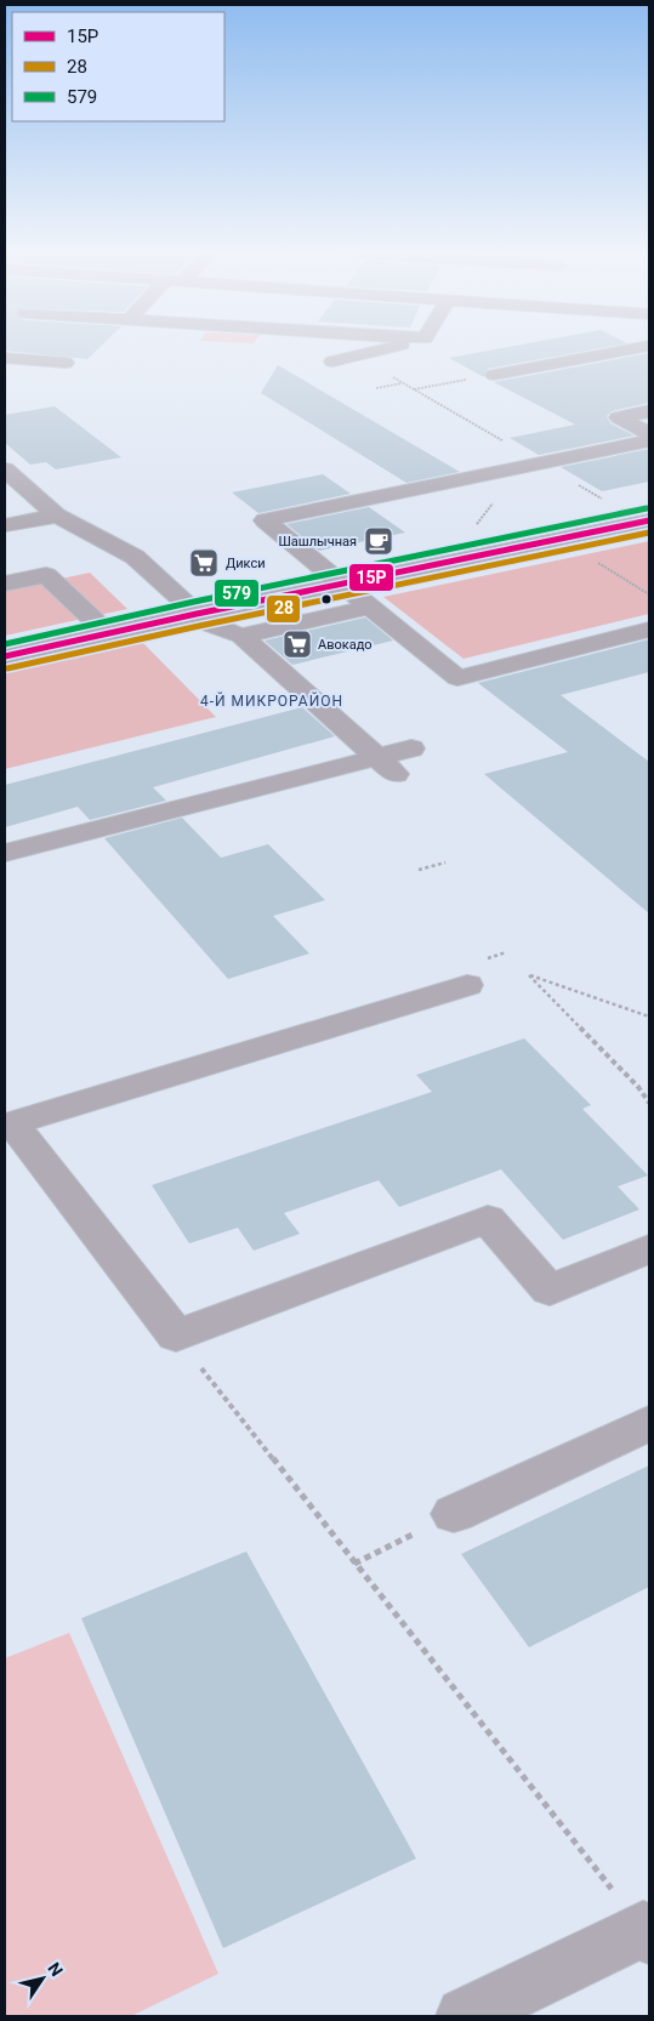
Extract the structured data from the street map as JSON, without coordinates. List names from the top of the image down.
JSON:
{
  "districts": ["4-Й МИКРОРАЙОН"],
  "places": {
    "cafe": ["Шашлычная"],
    "supermarket": ["Дикси", "Авокадо"]
  },
  "lines": ["transit line 579", "transit line 15Р", "transit line 28"],
  "legend": ["15Р", "28", "579"],
  "north": "top right"
}
